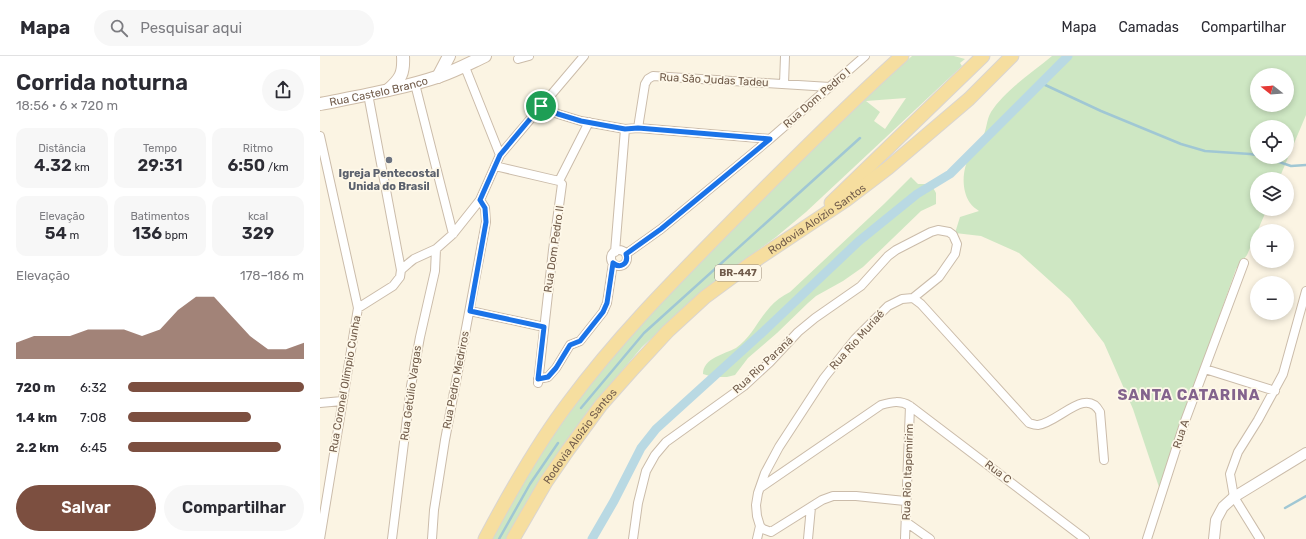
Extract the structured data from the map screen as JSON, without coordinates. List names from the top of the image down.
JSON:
{
  "streets": {
    "main road": ["Rua Castelo Branco", "Rodovia Aloízio Santos", "BR-447"],
    "street": [
      "Rua São Judas Tadeu",
      "Rua Dom Pedro I",
      "Rua Dom Pedro II",
      "Rua Rio Muriaé",
      "Rua Rio Paraná",
      "Rua Pedro Medriros",
      "Rua Coronel Olímpio Cunha",
      "Rua Getúlio Vargas",
      "Rua A",
      "Rua Rio Itapemirim",
      "Rua C"
    ]
  },
  "crossings": [
    ["Rua São Judas Tadeu", "Rua Dom Pedro I"],
    ["Rua Dom Pedro I", "Rua Dom Pedro II"],
    ["Rua Rio Muriaé", "Rua Rio Paraná"],
    ["Rua Rio Itapemirim", "Rua C"]
  ],
  "districts": ["SANTA CATARINA"],
  "places": ["Igreja Pentecostal Unida do Brasil"],
  "north": "left",
  "page": {
    "header": "Mapa",
    "search": "Pesquisar aqui",
    "nav": ["Mapa", "Camadas", "Compartilhar"],
    "heading": ["Corrida noturna", "18:56 · 6 × 720 m"],
    "map_buttons": ["+", "−"],
    "stats": [
      ["Distância", "4.32 km"],
      ["Tempo", "29:31"],
      ["Ritmo", "6:50 /km"],
      ["Elevação", "54 m"],
      ["Batimentos", "136 bpm"],
      ["kcal", "329"]
    ],
    "chart": ["Elevação", "178–186 m"],
    "list": [
      {
        "name": "720 m",
        "note": "6:32"
      },
      {
        "name": "1.4 km",
        "note": "7:08"
      },
      {
        "name": "2.2 km",
        "note": "6:45"
      }
    ],
    "buttons": ["Salvar", "Compartilhar"]
  }
}
